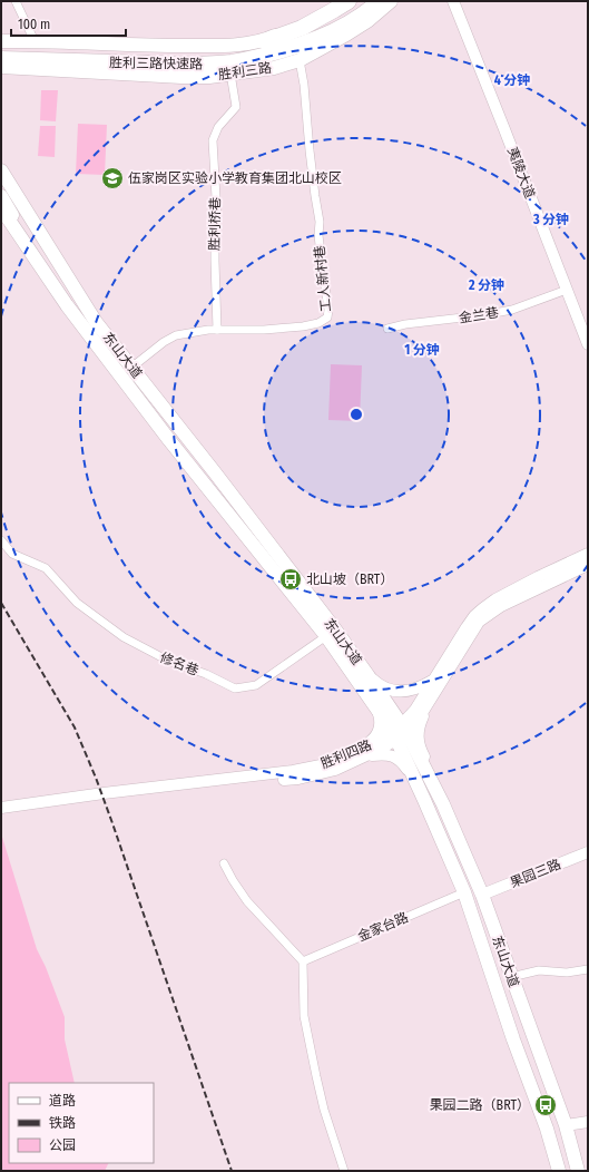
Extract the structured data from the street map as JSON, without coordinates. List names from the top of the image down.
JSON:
{
  "streets": {
    "highway": ["胜利三路快速路"],
    "main road": [
      "胜利三路",
      "夷陵大道",
      "东山大道",
      "胜利四路",
      "果园三路"
    ],
    "street": [
      "胜利桥巷",
      "工人新村巷",
      "金兰巷",
      "修名巷",
      "金家台路"
    ]
  },
  "crossings": [
    ["胜利三路", "胜利桥巷"],
    ["胜利三路", "工人新村巷"],
    ["夷陵大道", "金兰巷"],
    ["胜利桥巷", "工人新村巷"],
    ["工人新村巷", "东山大道"],
    ["东山大道", "修名巷"],
    ["东山大道", "胜利四路"],
    ["东山大道", "果园三路"],
    ["东山大道", "金家台路"]
  ],
  "places": {
    "school or university": ["伍家岗区实验小学教育集团北山校区"],
    "bus stop": ["北山坡（BRT）", "果园二路（BRT）"]
  },
  "legend": ["道路", "铁路", "公园"],
  "scale_bar": "100 m",
  "rings": [
    "4 分钟",
    "3 分钟",
    "2 分钟",
    "1 分钟"
  ]
}
